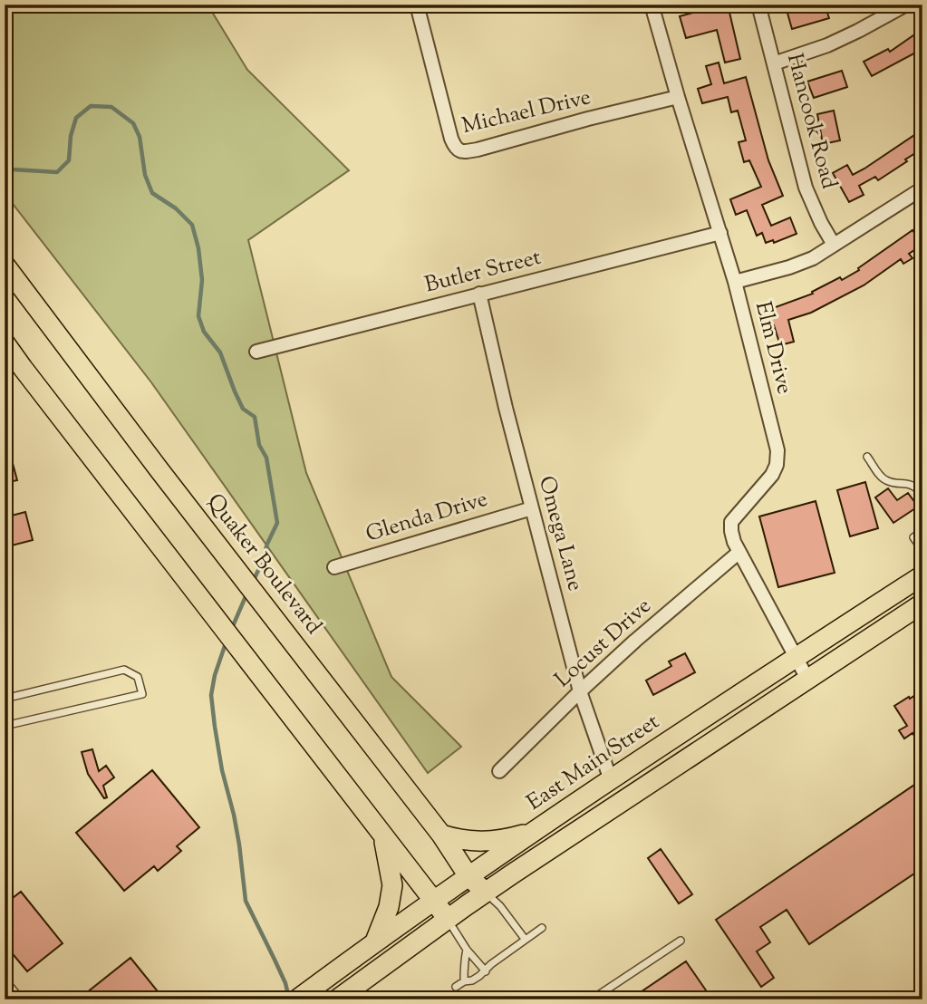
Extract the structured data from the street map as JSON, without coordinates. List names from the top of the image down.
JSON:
{
  "streets": {
    "main road": ["Quaker Boulevard", "East Main Street"],
    "street": [
      "Michael Drive",
      "Hancook Road",
      "Butler Street",
      "Elm Drive",
      "Glenda Drive",
      "Omega Lane",
      "Locust Drive"
    ]
  },
  "crossings": [
    ["Michael Drive", "Elm Drive"],
    ["Butler Street", "Elm Drive"],
    ["Butler Street", "Omega Lane"],
    ["Elm Drive", "Locust Drive"],
    ["Elm Drive", "East Main Street"],
    ["Glenda Drive", "Omega Lane"],
    ["Omega Lane", "Locust Drive"],
    ["Omega Lane", "East Main Street"],
    ["Quaker Boulevard", "East Main Street"]
  ]
}
